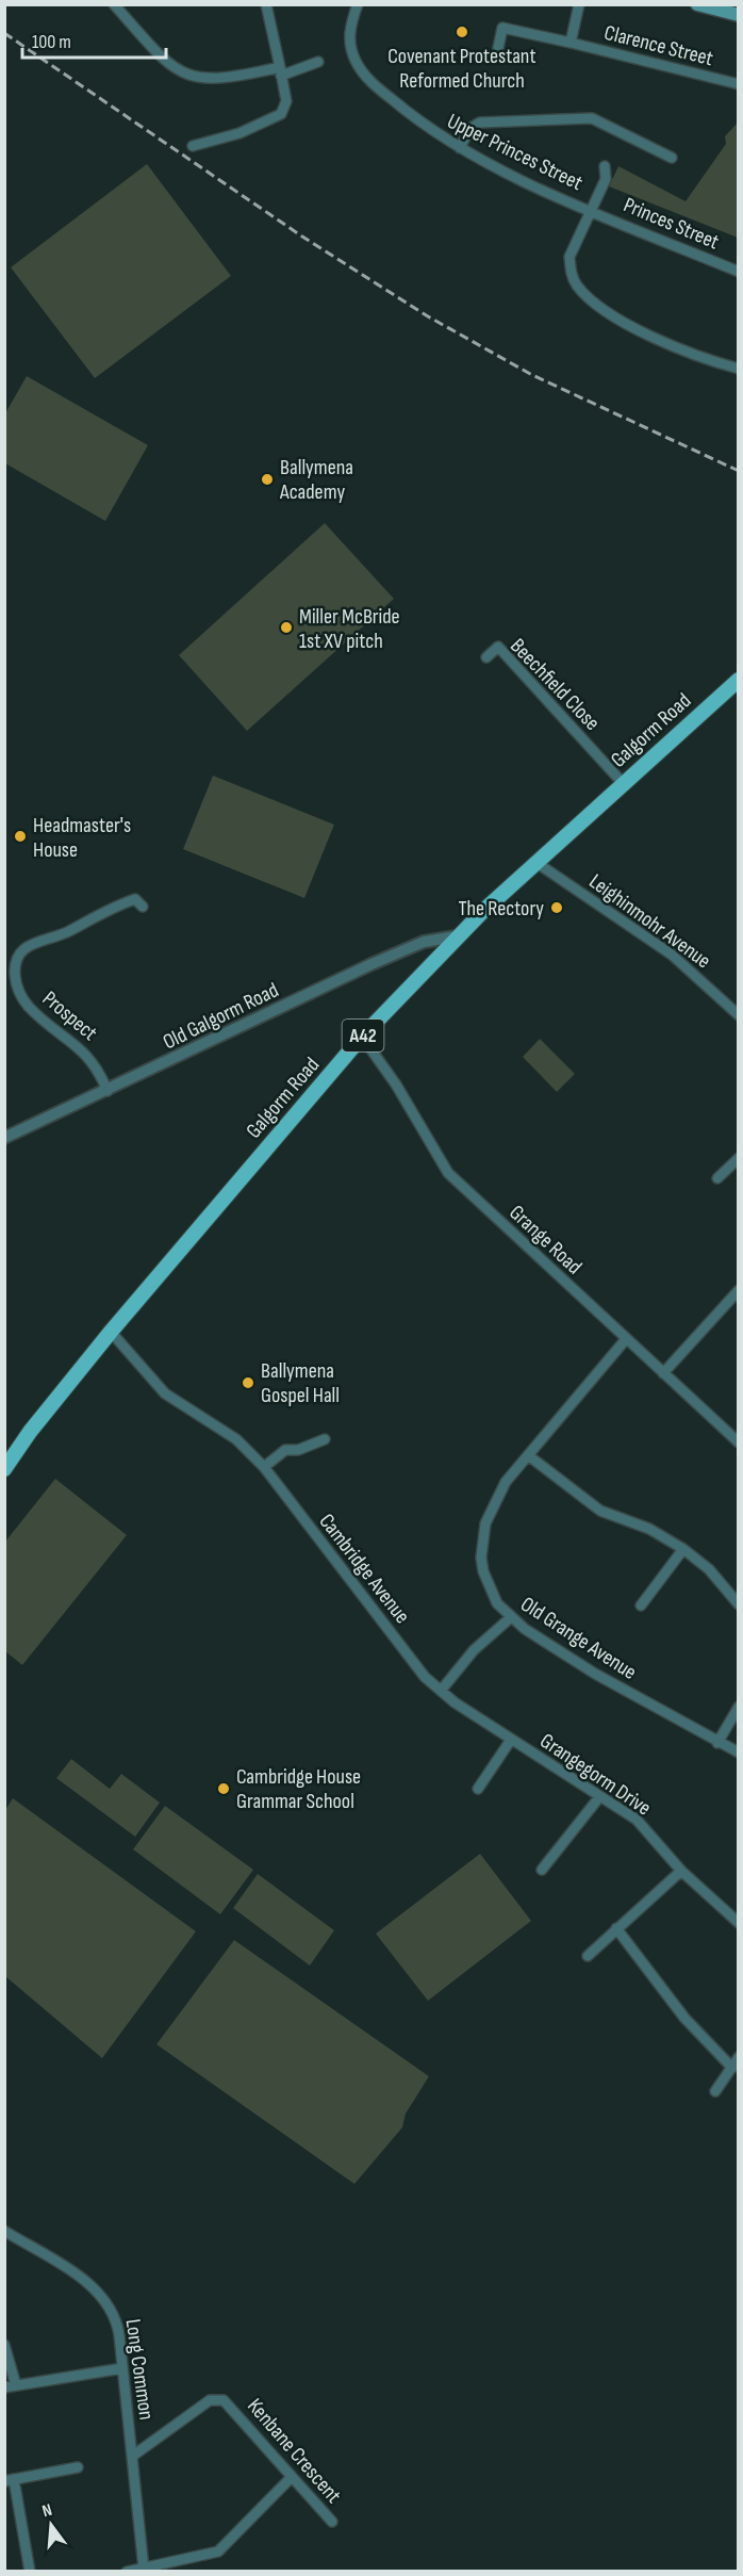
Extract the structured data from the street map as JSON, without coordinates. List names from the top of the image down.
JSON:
{
  "streets": {
    "main road": ["Galgorm Road", "A42"],
    "street": [
      "Clarence Street",
      "Upper Princes Street",
      "Princes Street",
      "Beechfield Close",
      "Leighinmohr Avenue",
      "Prospect",
      "Old Galgorm Road",
      "Grange Road",
      "Cambridge Avenue",
      "Old Grange Avenue",
      "Grangegorm Drive",
      "Long Common",
      "Kenbane Crescent"
    ]
  },
  "crossings": [
    ["Upper Princes Street", "Princes Street"],
    ["Beechfield Close", "Galgorm Road"],
    ["Galgorm Road", "Leighinmohr Avenue"],
    ["Galgorm Road", "Old Galgorm Road"],
    ["Galgorm Road", "Grange Road"],
    ["Galgorm Road", "Cambridge Avenue"],
    ["Prospect", "Old Galgorm Road"],
    ["Grange Road", "Old Grange Avenue"],
    ["Cambridge Avenue", "Grangegorm Drive"],
    ["Long Common", "Kenbane Crescent"]
  ],
  "places": [
    "Covenant Protestant Reformed Church",
    "Ballymena Academy",
    "Miller McBride 1st XV pitch",
    "Headmaster's House",
    "The Rectory",
    "Ballymena Gospel Hall",
    "Cambridge House Grammar School"
  ],
  "scale_bar": "100 m",
  "north": "top"
}
